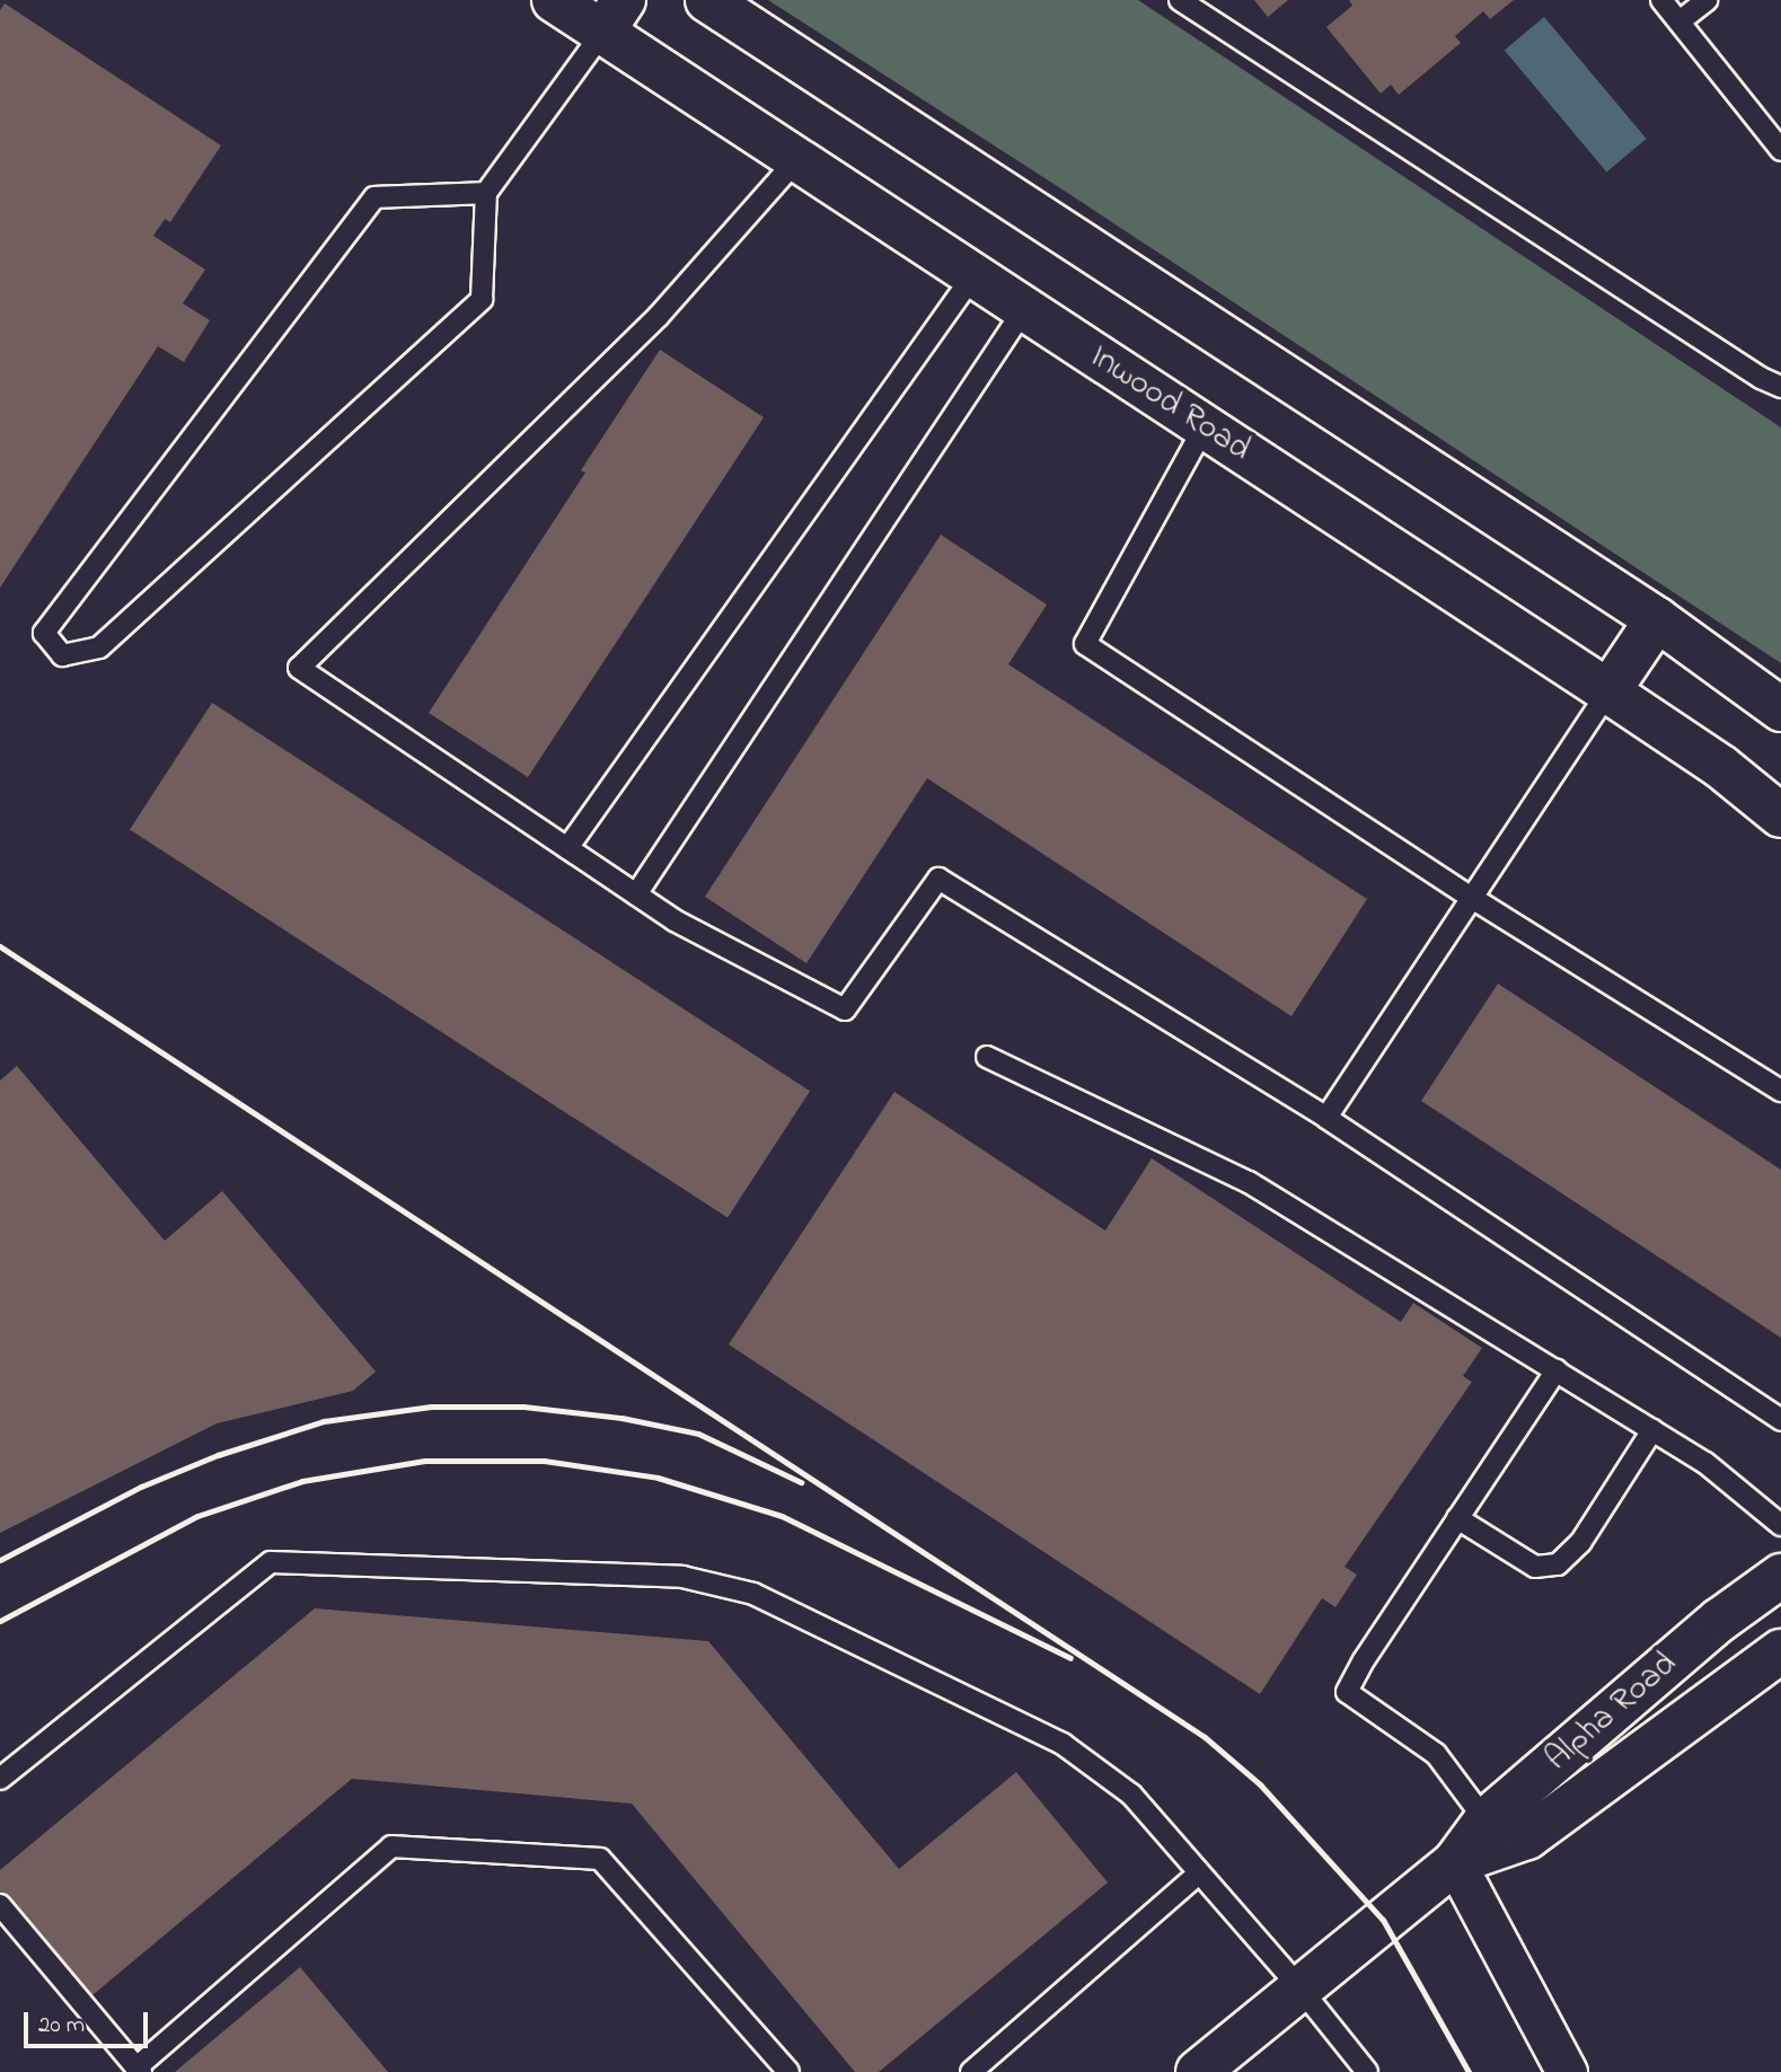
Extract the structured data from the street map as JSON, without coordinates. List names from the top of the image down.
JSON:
{
  "streets": {
    "main road": ["Inwood Road", "Alpha Road"]
  },
  "scale_bar": "20 m"
}
